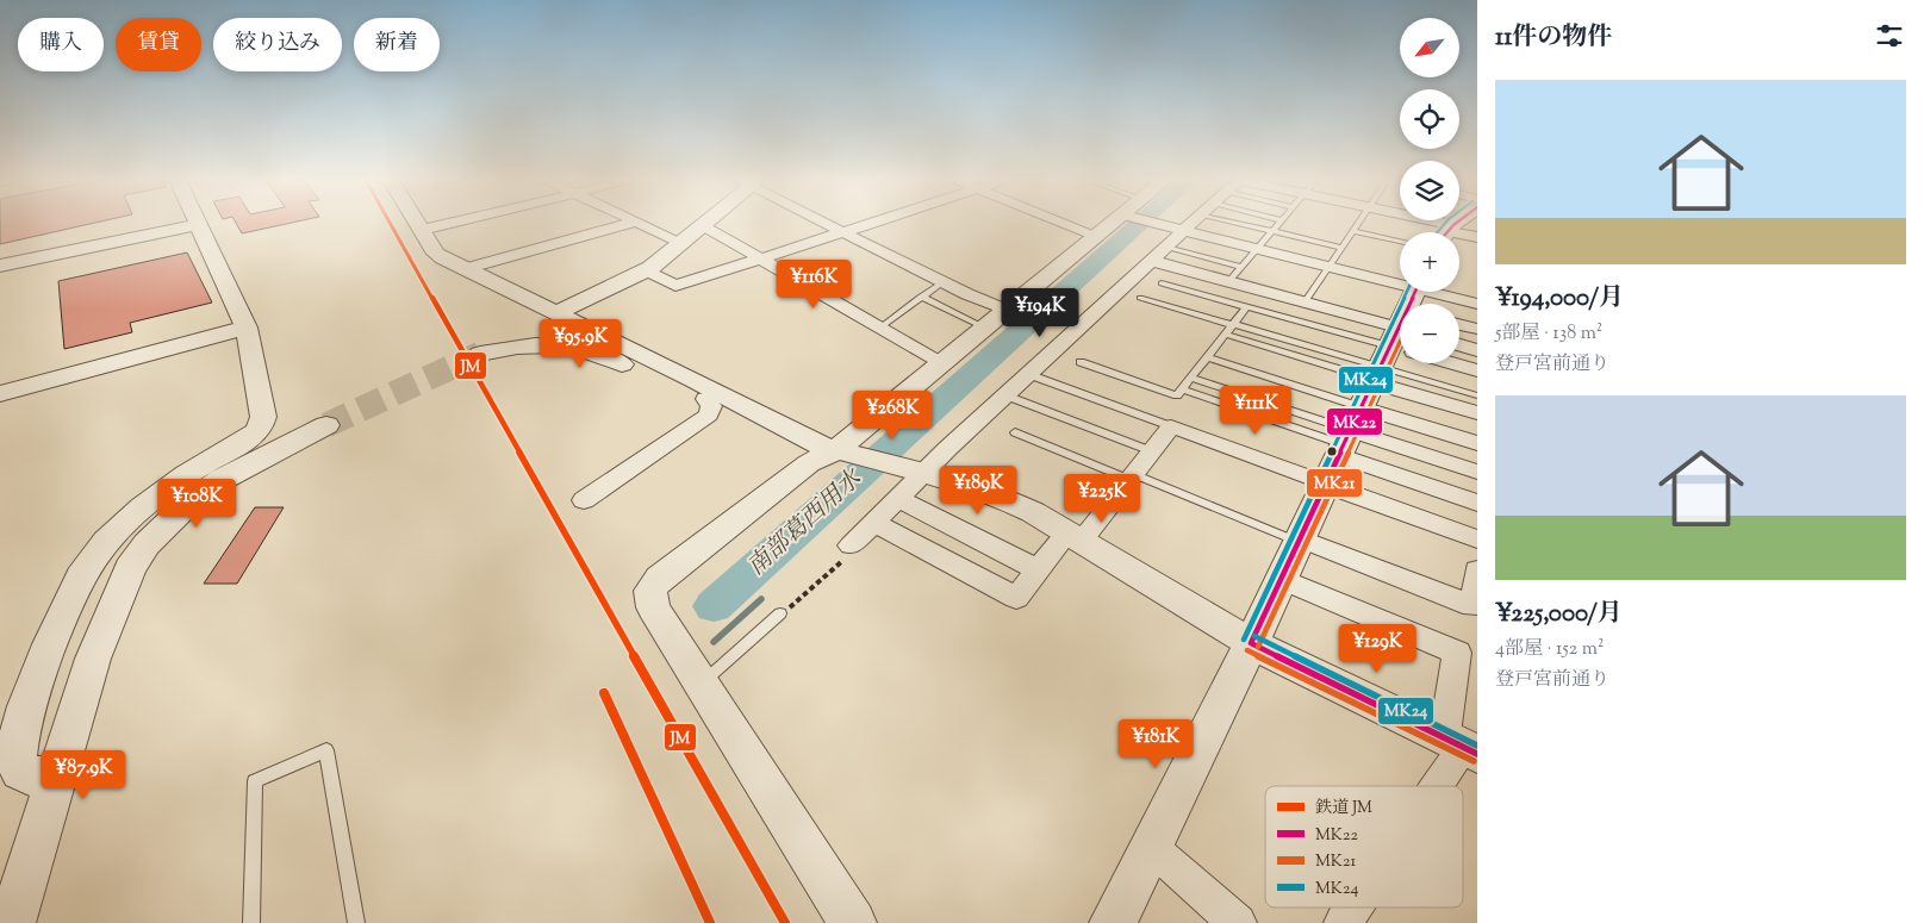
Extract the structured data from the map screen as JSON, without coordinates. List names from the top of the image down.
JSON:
{
  "water": ["南部葛西用水"],
  "lines": [
    "rail line JM",
    "transit line MK22",
    "transit line MK24",
    "transit line MK21"
  ],
  "legend": [
    "鉄道 JM",
    "MK22",
    "MK21",
    "MK24"
  ],
  "north": "bottom left",
  "page": {
    "heading": "11件の物件",
    "map_buttons": ["+", "−"],
    "chip": [
      "購入",
      "賃貸",
      "絞り込み",
      "新着"
    ],
    "list": [
      {
        "name": "¥194,000/月",
        "note": "5部屋 · 138 m² · 登戸宮前通り"
      },
      {
        "name": "¥225,000/月",
        "note": "4部屋 · 152 m² · 登戸宮前通り"
      }
    ],
    "price": [
      "¥116K",
      "¥194K",
      "¥95.9K",
      "¥111K",
      "¥268K",
      "¥189K",
      "¥225K",
      "¥108K",
      "¥129K",
      "¥181K",
      "¥87.9K"
    ]
  }
}
